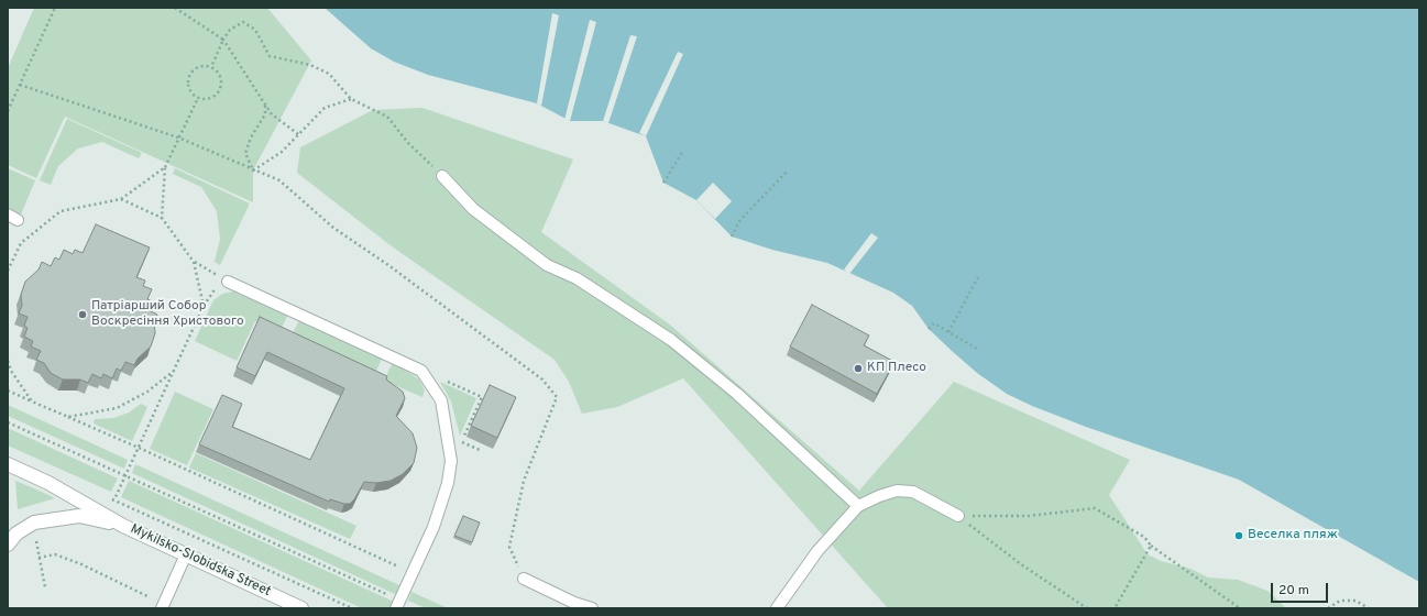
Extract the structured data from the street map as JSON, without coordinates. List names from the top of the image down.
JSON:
{
  "streets": {
    "street": ["Mykilsko-Slobidska Street"]
  },
  "places": ["Патріарший Собор Воскресіння Христового", "КП Плесо", "Веселка пляж"],
  "scale_bar": "20 m"
}
